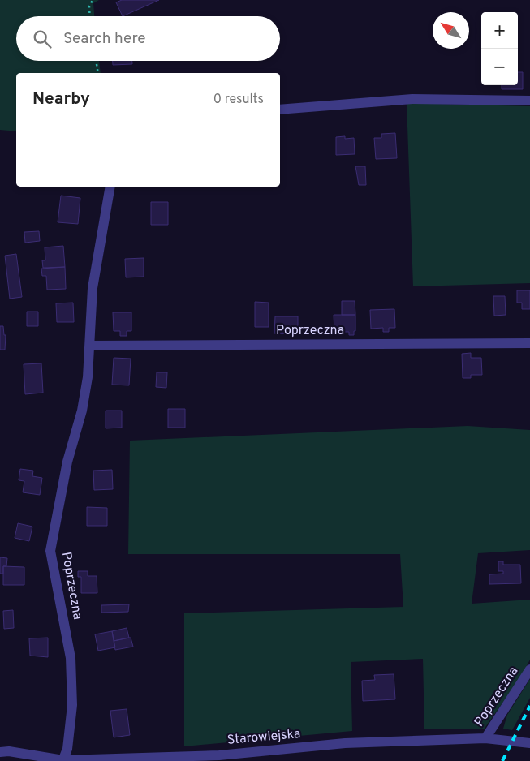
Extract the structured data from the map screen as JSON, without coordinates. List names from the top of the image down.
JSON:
{
  "streets": {
    "street": ["Poprzeczna", "Starowiejska"]
  },
  "crossings": [
    ["Poprzeczna", "Starowiejska"]
  ],
  "north": "top left",
  "page": {
    "map_buttons": ["+", "−"],
    "search": "Search here",
    "heading": ["Nearby", "0 results"]
  }
}
